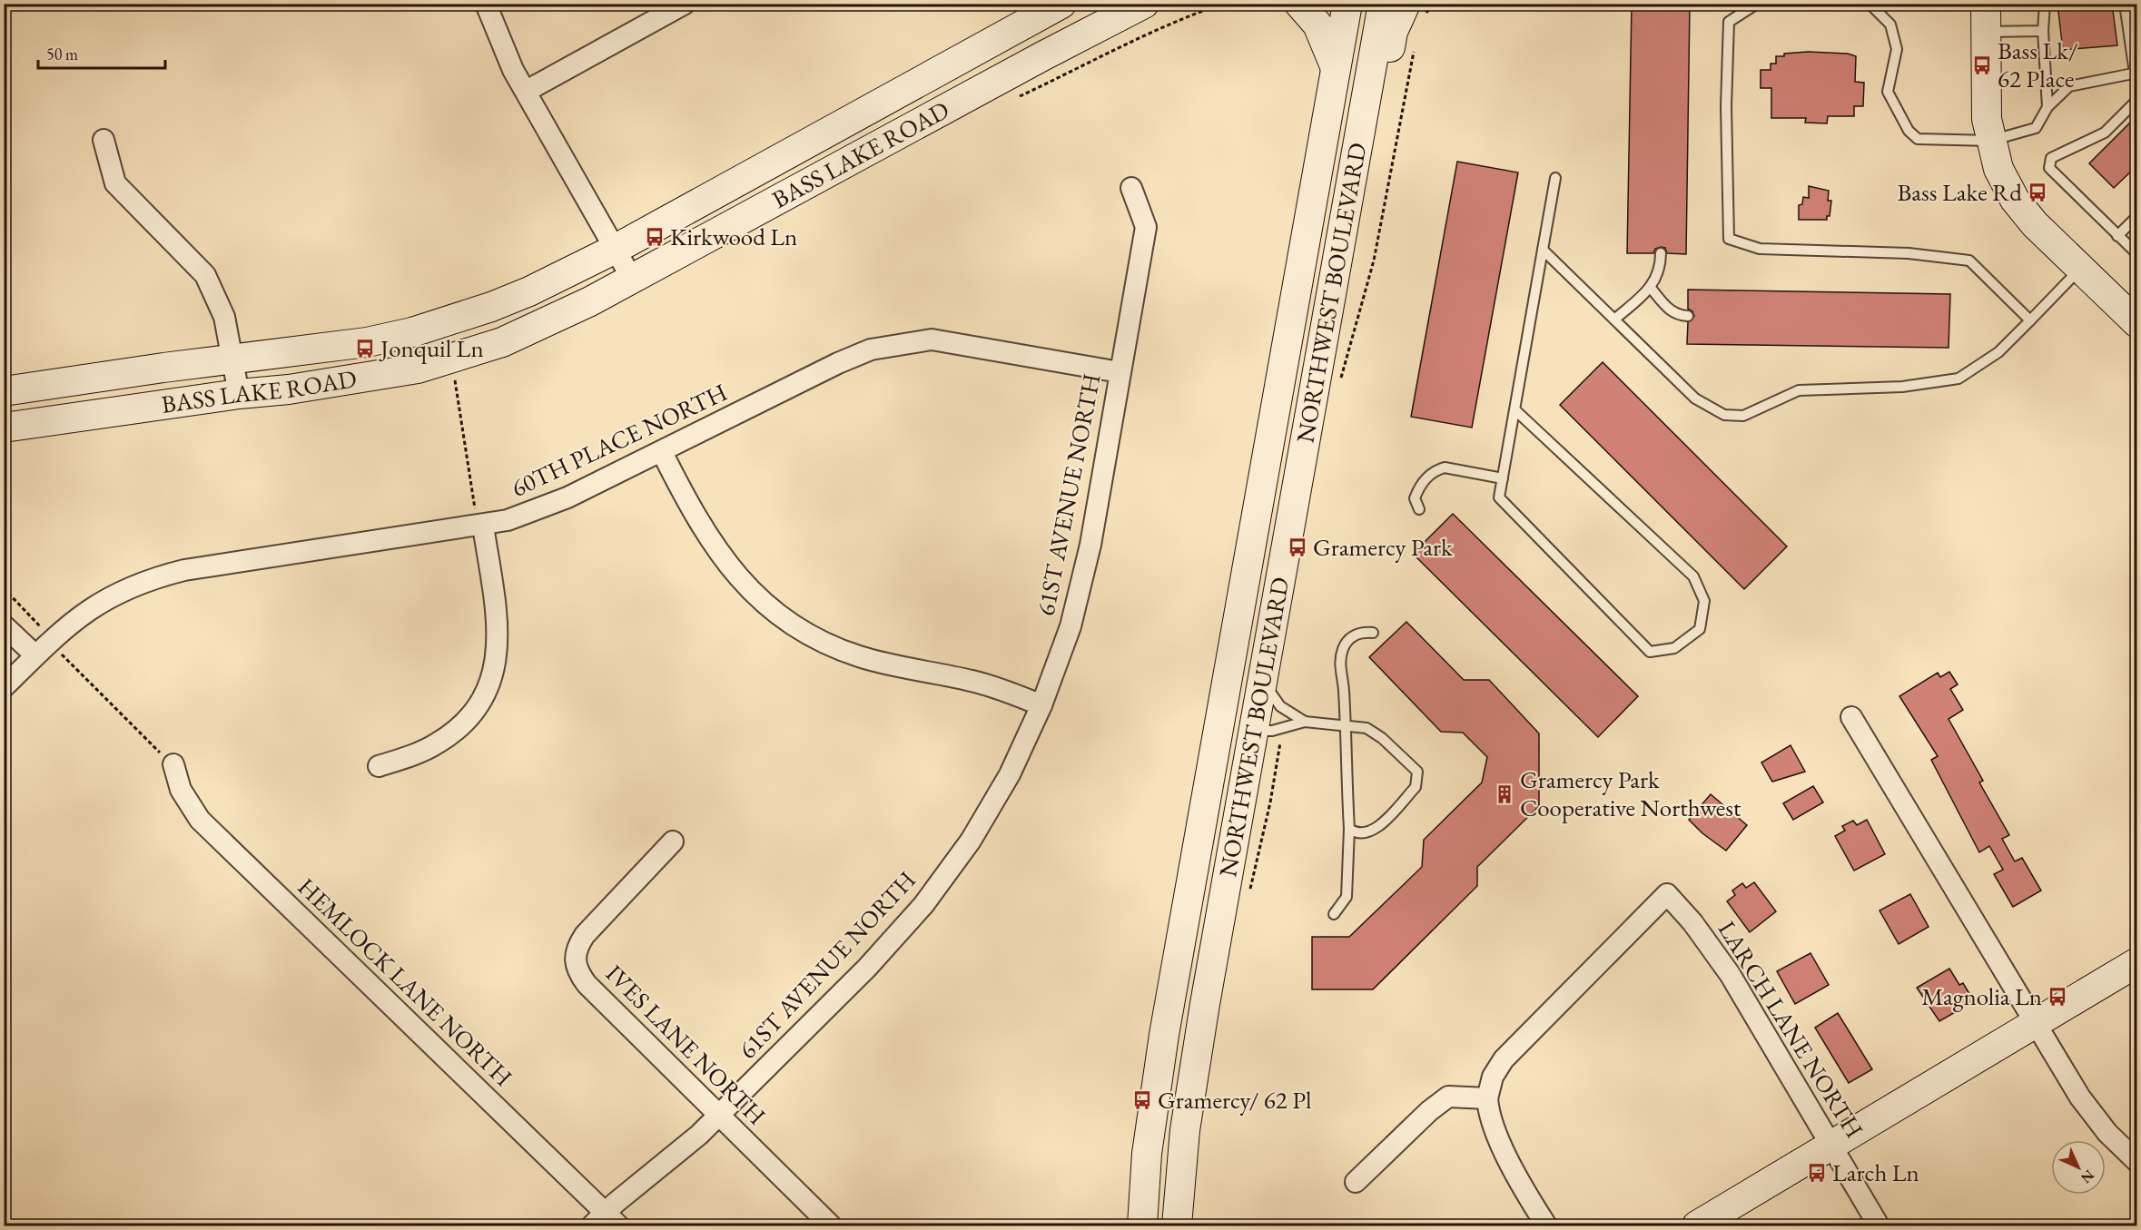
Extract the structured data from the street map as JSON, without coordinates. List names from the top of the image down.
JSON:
{
  "streets": {
    "main road": ["BASS LAKE ROAD", "NORTHWEST BOULEVARD"],
    "street": [
      "60TH PLACE NORTH",
      "61ST AVENUE NORTH",
      "HEMLOCK LANE NORTH",
      "LARCH LANE NORTH",
      "IVES LANE NORTH"
    ]
  },
  "crossings": [
    ["60TH PLACE NORTH", "61ST AVENUE NORTH"],
    ["61ST AVENUE NORTH", "HEMLOCK LANE NORTH"],
    ["61ST AVENUE NORTH", "IVES LANE NORTH"]
  ],
  "places": {
    "bus stop": [
      "Bass Lk/ 62 Place",
      "Bass Lake Rd",
      "Kirkwood Ln",
      "Jonquil Ln",
      "Gramercy Park",
      "Magnolia Ln",
      "Gramercy/ 62 Pl",
      "Larch Ln"
    ],
    "building": ["Gramercy Park Cooperative Northwest"]
  },
  "scale_bar": "50 m",
  "north": "bottom right"
}
